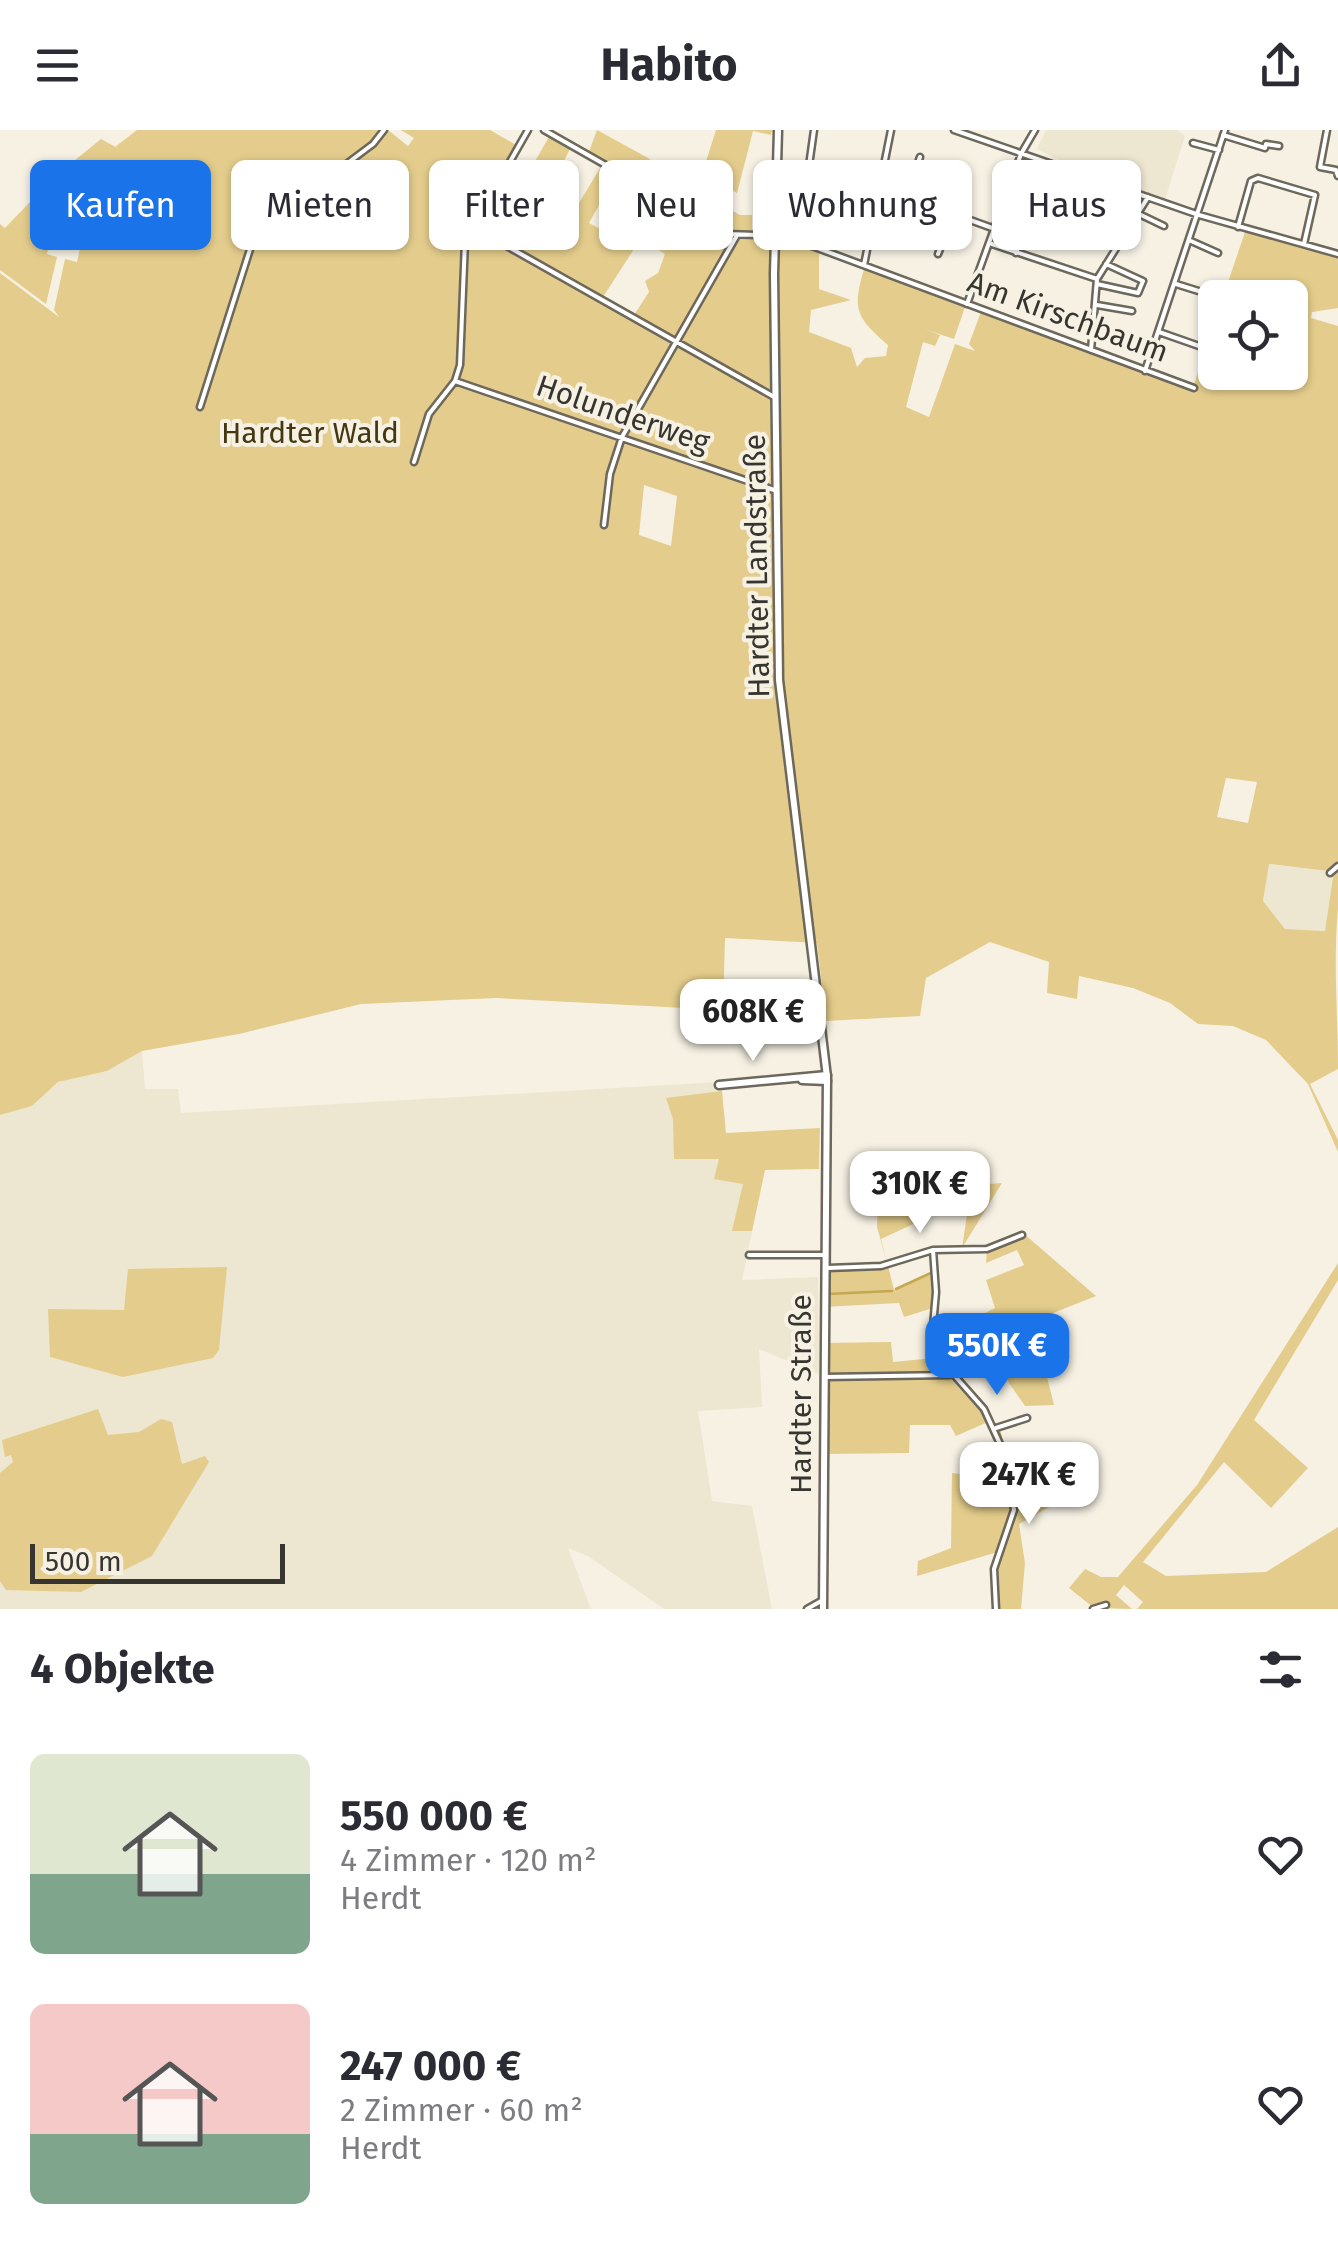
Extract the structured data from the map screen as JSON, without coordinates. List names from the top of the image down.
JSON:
{
  "streets": {
    "main road": ["Hardter Landstraße", "Hardter Straße"],
    "street": ["Am Kirschbaum", "Holunderweg"]
  },
  "crossings": [
    ["Holunderweg", "Hardter Landstraße"],
    ["Hardter Landstraße", "Hardter Straße"]
  ],
  "parks": ["Hardter Wald"],
  "scale_bar": "500 m",
  "page": {
    "header": "Habito",
    "chip": [
      "Kaufen",
      "Mieten",
      "Filter",
      "Neu",
      "Wohnung",
      "Haus"
    ],
    "price": [
      "608K €",
      "310K €",
      "550K €",
      "247K €"
    ],
    "scale": "500 m",
    "heading": "4 Objekte",
    "list": [
      {
        "name": "550 000 €",
        "note": "4 Zimmer · 120 m² · Herdt"
      },
      {
        "name": "247 000 €",
        "note": "2 Zimmer · 60 m² · Herdt"
      }
    ]
  }
}
